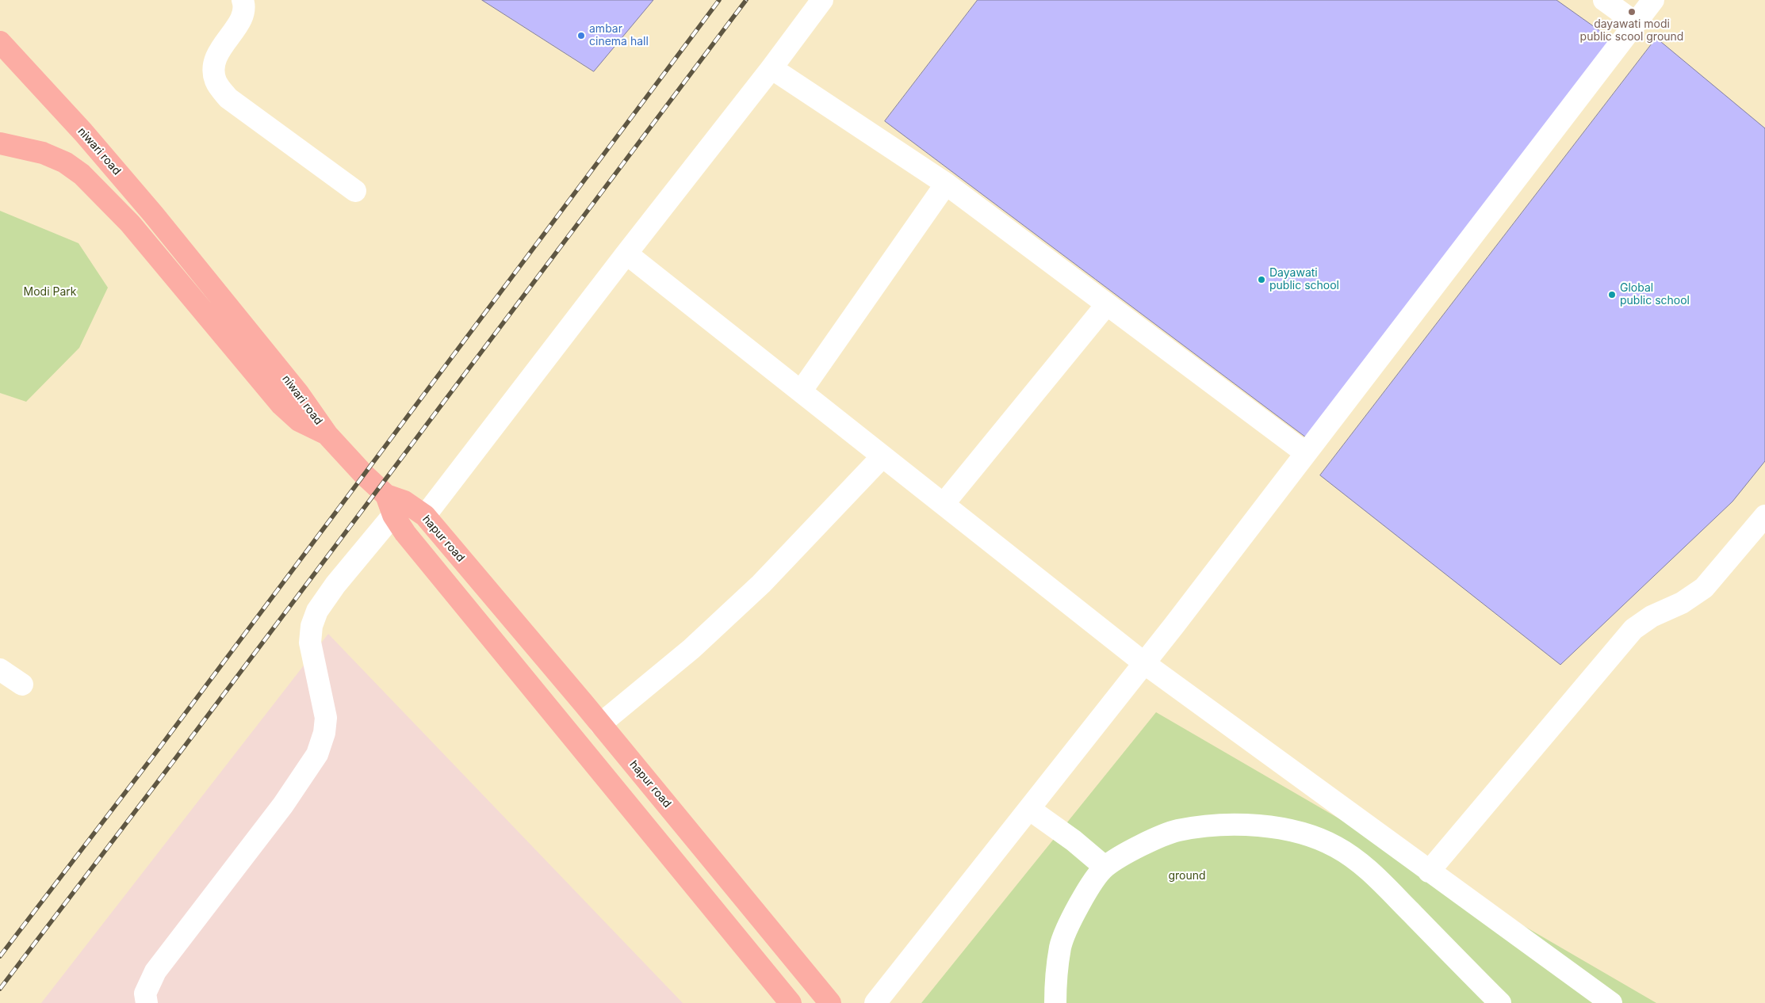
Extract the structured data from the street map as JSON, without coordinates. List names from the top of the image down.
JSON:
{
  "streets": {
    "main road": ["niwari road", "hapur road"]
  },
  "parks": ["Modi Park", "ground"],
  "places": [
    "dayawati modi public scool ground",
    "ambar cinema hall",
    "Dayawati public school",
    "Global public school"
  ]
}
